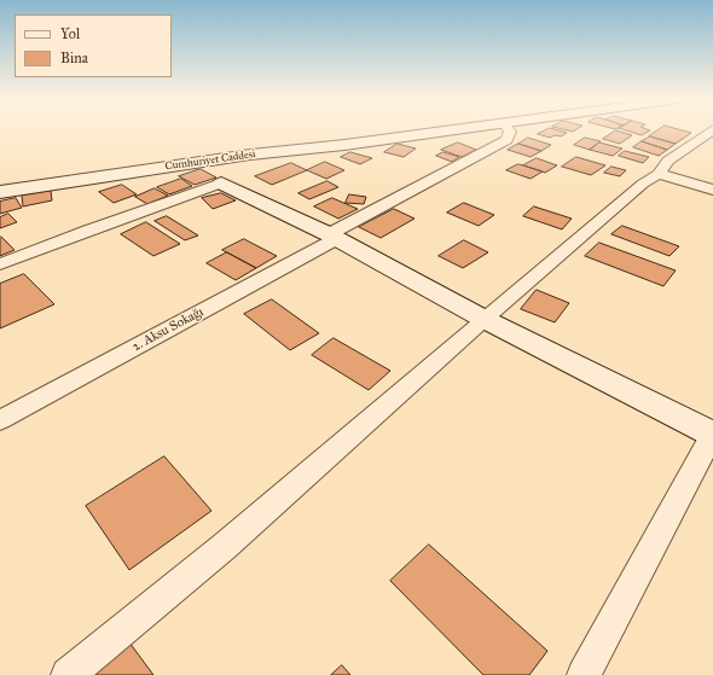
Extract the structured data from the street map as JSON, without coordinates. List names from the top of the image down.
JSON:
{
  "streets": {
    "main road": ["Cumhuriyet Caddesi"],
    "street": ["2. Aksu Sokağı"]
  },
  "legend": ["Yol", "Bina"]
}
